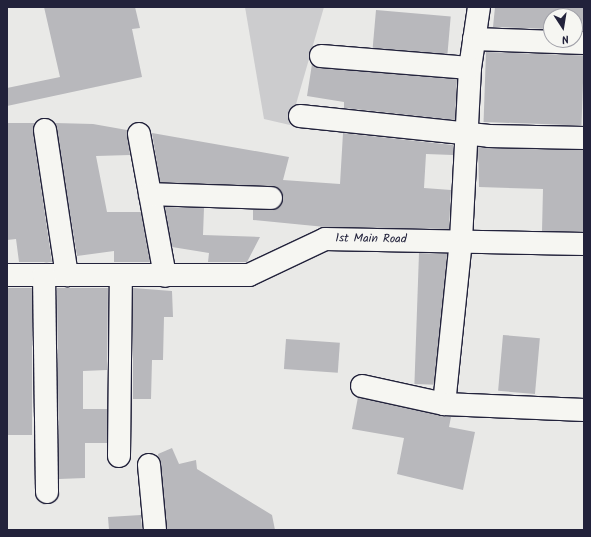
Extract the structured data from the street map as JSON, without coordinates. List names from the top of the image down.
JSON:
{
  "streets": {
    "street": ["1st Main Road"]
  },
  "north": "bottom"
}
